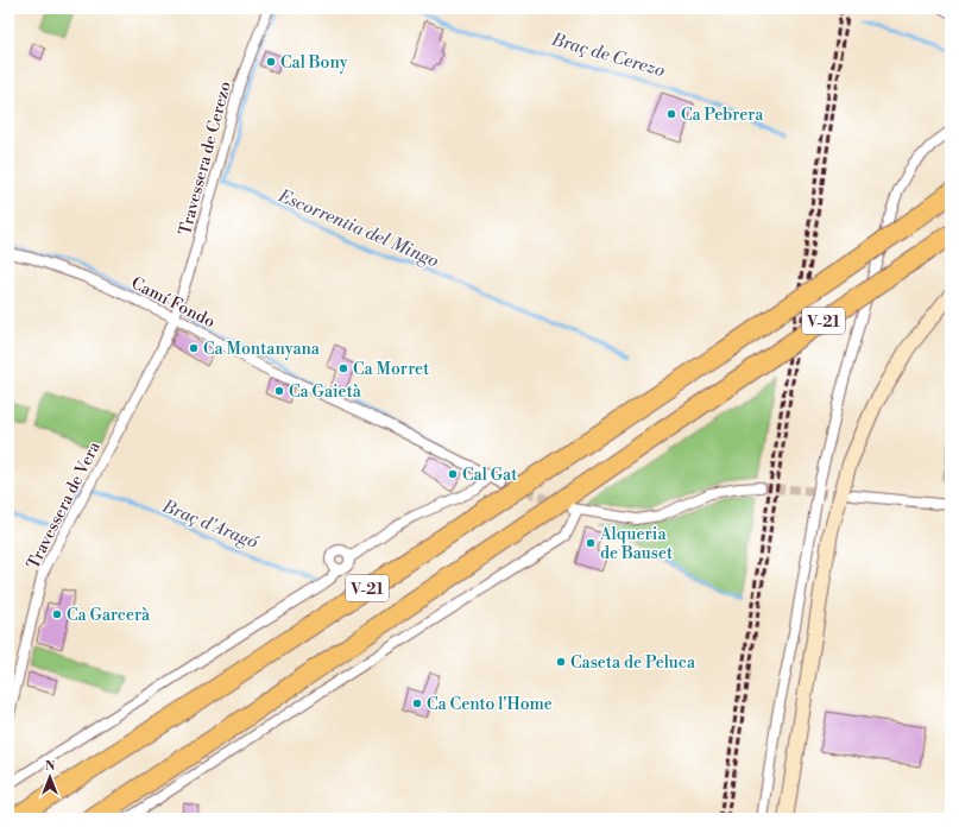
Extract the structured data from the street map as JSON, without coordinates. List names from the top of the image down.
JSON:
{
  "streets": {
    "highway": ["V-21"],
    "street": ["Travessera de Cerezo", "Camí Fondo", "Travessera de Vera"]
  },
  "crossings": [
    ["Travessera de Cerezo", "Camí Fondo"],
    ["Travessera de Cerezo", "Travessera de Vera"],
    ["Camí Fondo", "Travessera de Vera"]
  ],
  "water": ["Braç de Cerezo", "Escorrentia del Mingo", "Braç d'Aragó"],
  "places": [
    "Cal Bony",
    "Ca Pebrera",
    "Ca Montanyana",
    "Ca Morret",
    "Ca Gaietà",
    "Cal Gat",
    "Alqueria de Bauset",
    "Ca Garcerà",
    "Caseta de Peluca",
    "Ca Cento l'Home"
  ],
  "north": "top"
}
